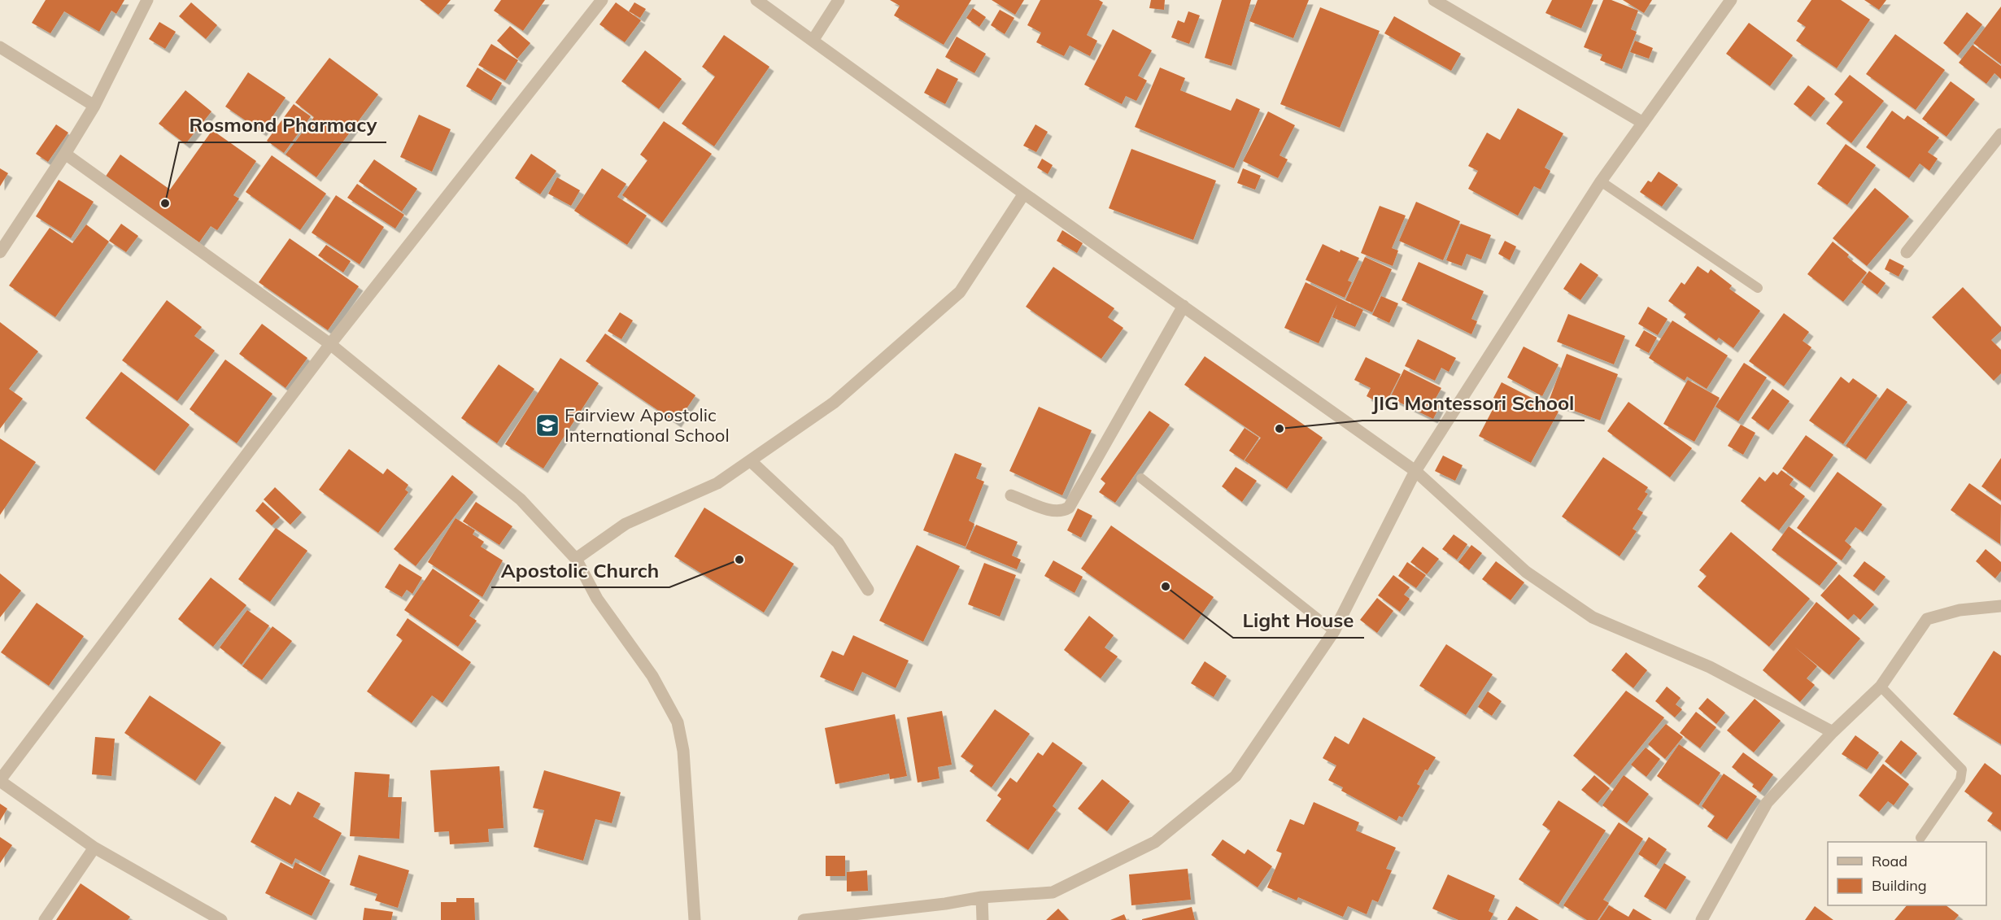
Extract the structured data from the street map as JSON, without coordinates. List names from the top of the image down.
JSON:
{
  "places": {
    "other": [
      "Rosmond Pharmacy",
      "JIG Montessori School",
      "Apostolic Church",
      "Light House"
    ],
    "school or university": ["Fairview Apostolic International School"]
  },
  "legend": ["Road", "Building"]
}
